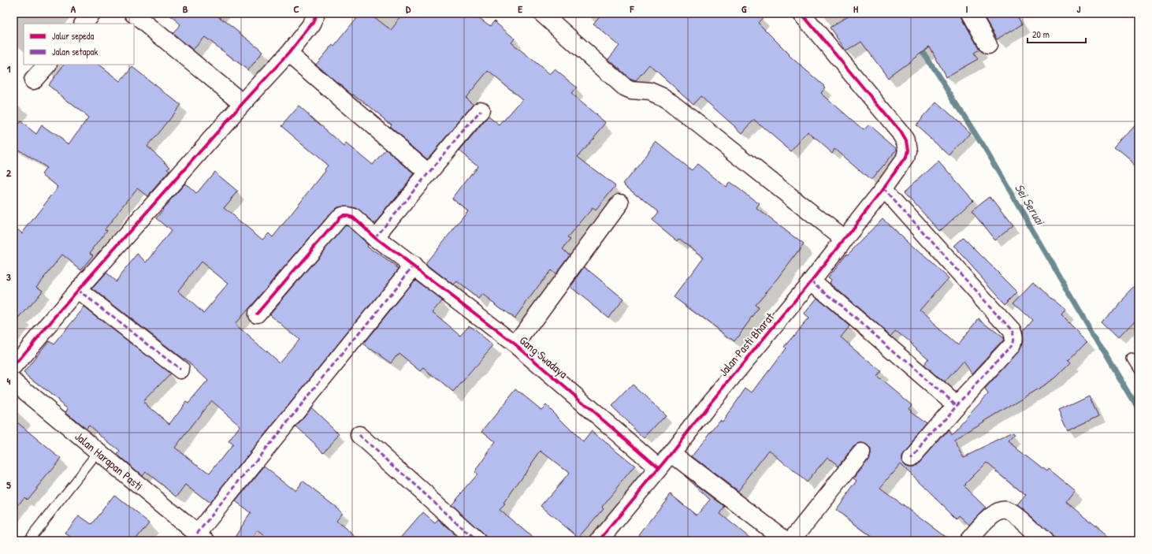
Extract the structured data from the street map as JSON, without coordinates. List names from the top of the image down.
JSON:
{
  "streets": {
    "street": ["Jalan Pasti Bharat", "Gang Swadaya", "Jalan Harapan Pasti"]
  },
  "crossings": [
    ["Jalan Pasti Bharat", "Gang Swadaya"]
  ],
  "water": ["Sei Seruai"],
  "legend": ["Jalur sepeda", "Jalan setapak"],
  "scale_bar": "20 m",
  "grid": {
    "columns": [
      "A",
      "B",
      "C",
      "D",
      "E",
      "F",
      "G",
      "H",
      "I",
      "J"
    ],
    "rows": [
      "1",
      "2",
      "3",
      "4",
      "5"
    ]
  }
}
